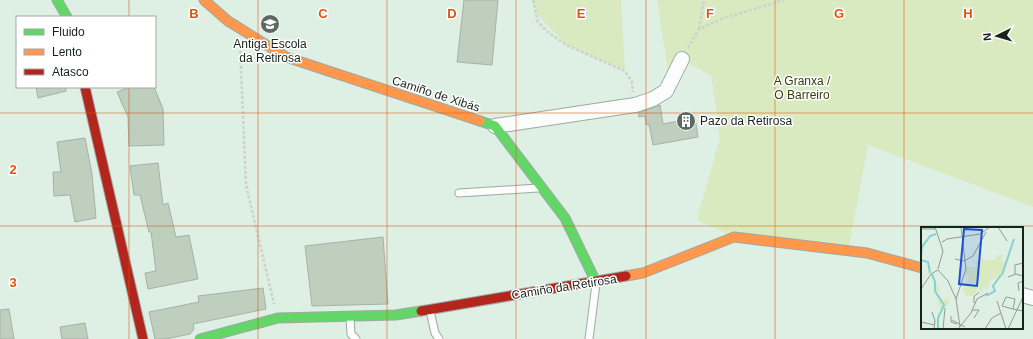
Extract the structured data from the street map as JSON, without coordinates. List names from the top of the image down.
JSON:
{
  "streets": {
    "street": ["Camiño de Xibás", "Camiño da Retirosa"]
  },
  "parks": ["A Granxa / O Barreiro"],
  "places": {
    "school or university": ["Antiga Escola da Retirosa"],
    "building": ["Pazo da Retirosa"]
  },
  "legend": ["Fluido", "Lento", "Atasco"],
  "north": "left",
  "grid": {
    "columns": [
      "B",
      "C",
      "D",
      "E",
      "F",
      "G",
      "H"
    ],
    "rows": ["2", "3"]
  }
}
